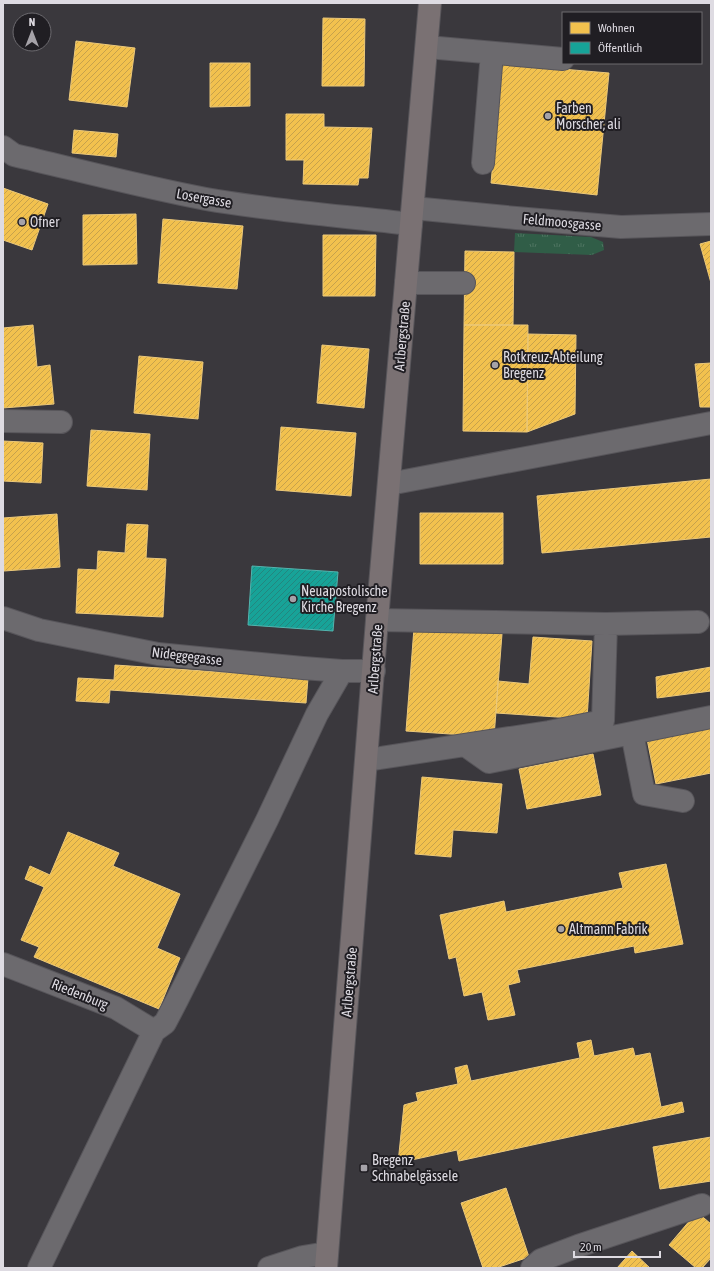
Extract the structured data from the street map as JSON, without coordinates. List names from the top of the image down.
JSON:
{
  "streets": {
    "main road": ["Arlbergstraße"],
    "street": [
      "Losergasse",
      "Feldmoosgasse",
      "Nideggegasse",
      "Riedenburg"
    ]
  },
  "crossings": [
    ["Losergasse", "Feldmoosgasse"],
    ["Losergasse", "Arlbergstraße"],
    ["Feldmoosgasse", "Arlbergstraße"],
    ["Arlbergstraße", "Nideggegasse"]
  ],
  "places": {
    "other": [
      "Farben Morscher, ali",
      "Ofner",
      "Rotkreuz-Abteilung Bregenz",
      "Neuapostolische Kirche Bregenz",
      "Altmann Fabrik"
    ],
    "transit": ["Bregenz Schnabelgässele"]
  },
  "legend": ["Wohnen", "Öffentlich"],
  "scale_bar": "20 m",
  "north": "top"
}
